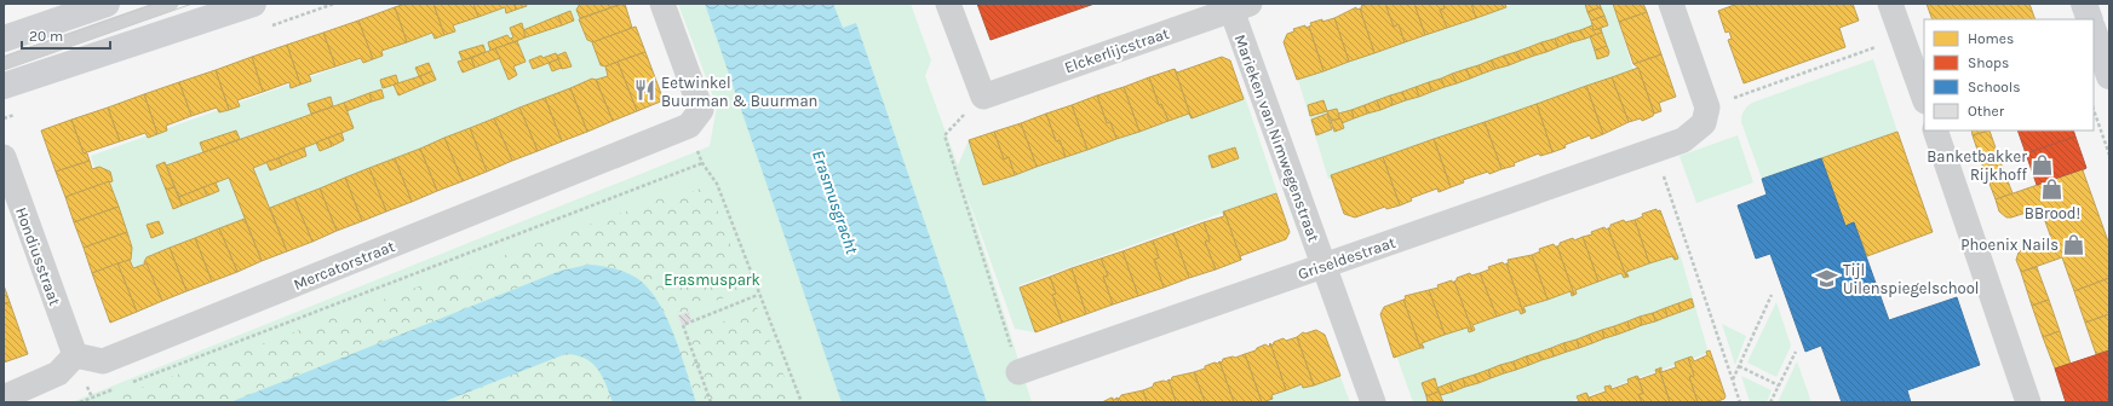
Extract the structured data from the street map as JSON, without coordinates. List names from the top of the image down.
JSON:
{
  "streets": {
    "street": [
      "Elckerlijcstraat",
      "Marieken van Nimwegenstraat",
      "Hondiusstraat",
      "Griseldestraat",
      "Mercatorstraat"
    ]
  },
  "crossings": [
    ["Elckerlijcstraat", "Marieken van Nimwegenstraat"],
    ["Marieken van Nimwegenstraat", "Griseldestraat"],
    ["Hondiusstraat", "Mercatorstraat"]
  ],
  "water": ["Erasmusgracht"],
  "parks": ["Erasmuspark"],
  "places": {
    "restaurant": ["Eetwinkel Buurman & Buurman"],
    "shop": ["Banketbakker Rijkhoff", "BBrood!", "Phoenix Nails"],
    "school or university": ["Tijl Uilenspiegelschool"]
  },
  "legend": [
    "Homes",
    "Shops",
    "Schools",
    "Other"
  ],
  "scale_bar": "20 m"
}
